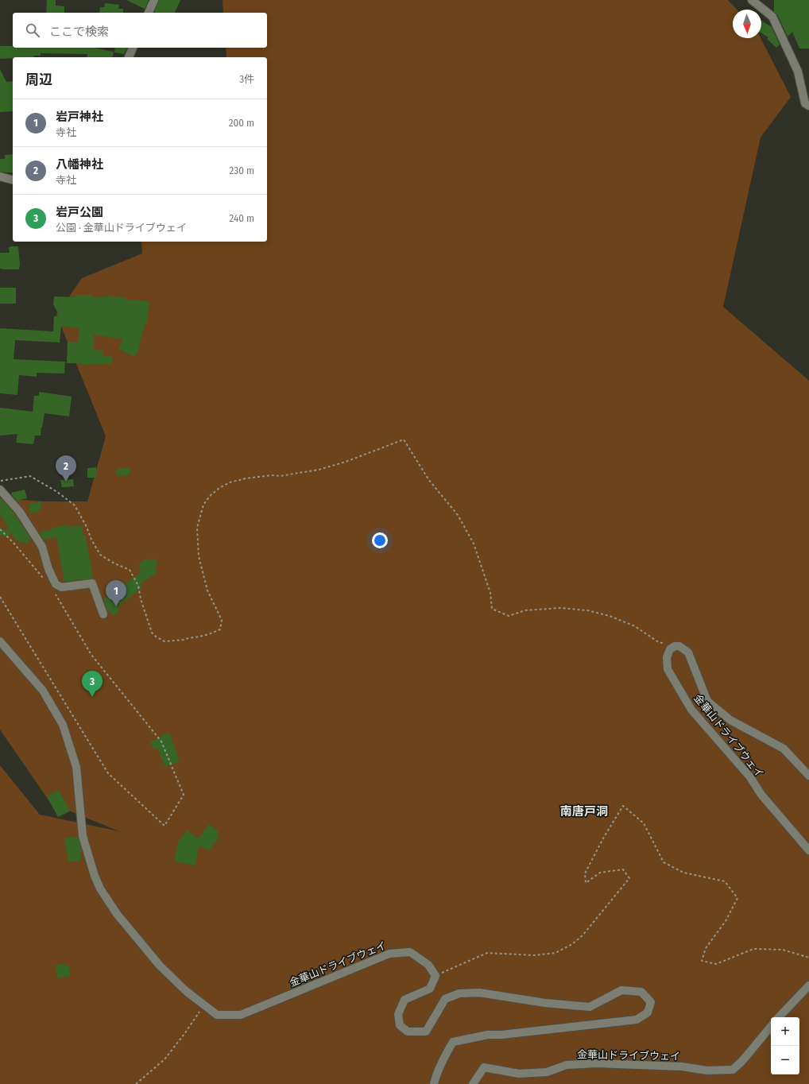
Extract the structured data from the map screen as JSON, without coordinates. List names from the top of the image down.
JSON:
{
  "streets": {
    "street": ["金華山ドライブウェイ"]
  },
  "districts": ["南唐戸洞"],
  "north": "bottom",
  "page": {
    "search": "ここで検索",
    "heading": ["周辺", "3件"],
    "list": [
      {
        "mark": "1",
        "name": "岩戸神社",
        "note": "寺社",
        "value": "200 m"
      },
      {
        "mark": "2",
        "name": "八幡神社",
        "note": "寺社",
        "value": "230 m"
      },
      {
        "mark": "3",
        "name": "岩戸公園",
        "note": "公園 · 金華山ドライブウェイ",
        "value": "240 m"
      }
    ],
    "pins": ["2", "1", "3"],
    "map_buttons": ["+", "−"]
  }
}
